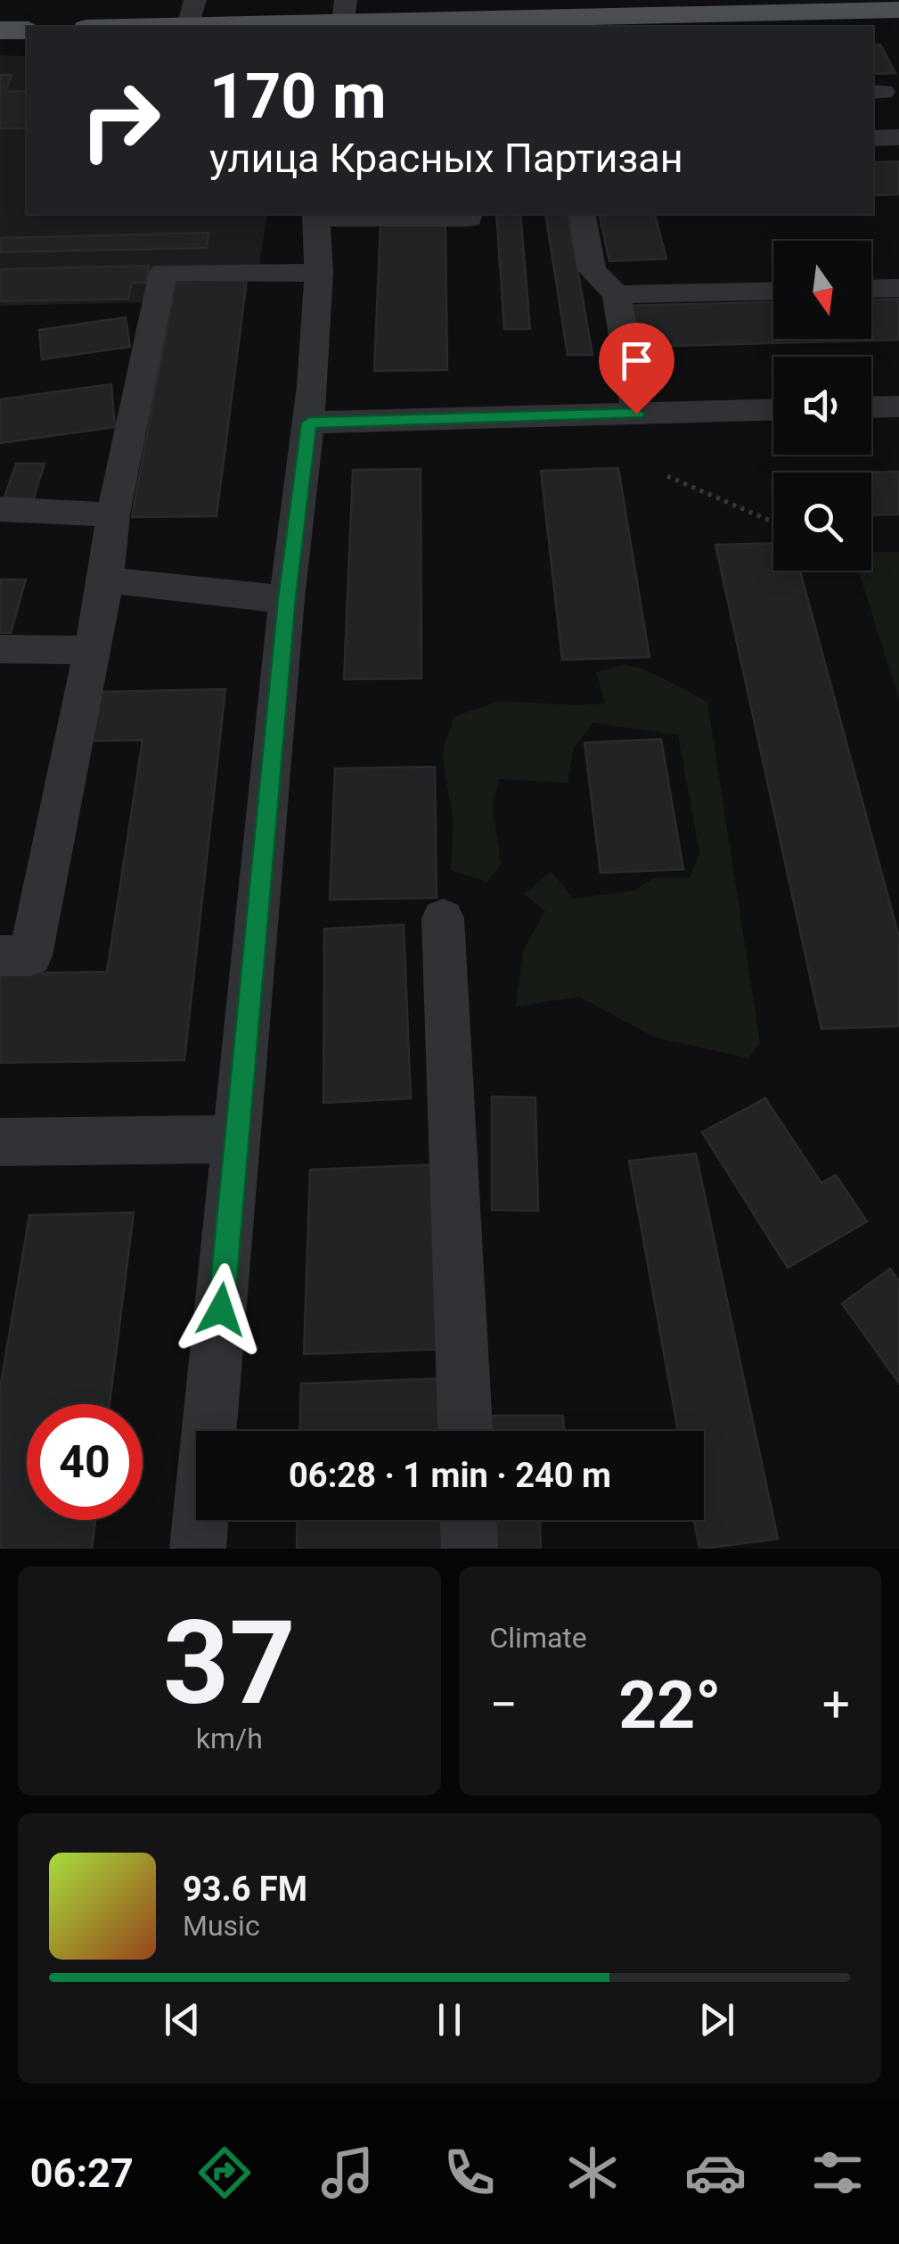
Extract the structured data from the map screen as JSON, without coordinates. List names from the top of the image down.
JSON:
{
  "north": "bottom",
  "page": {
    "turn": ["170 m", "улица Красных Партизан"],
    "limit": "40",
    "trip": "06:28 · 1 min · 240 m",
    "tile": [
      ["37", "km/h"],
      "Climate"
    ],
    "heat": ["−", "22°", "+"],
    "song": ["93.6 FM", "Music"],
    "tabs": "06:27"
  }
}
